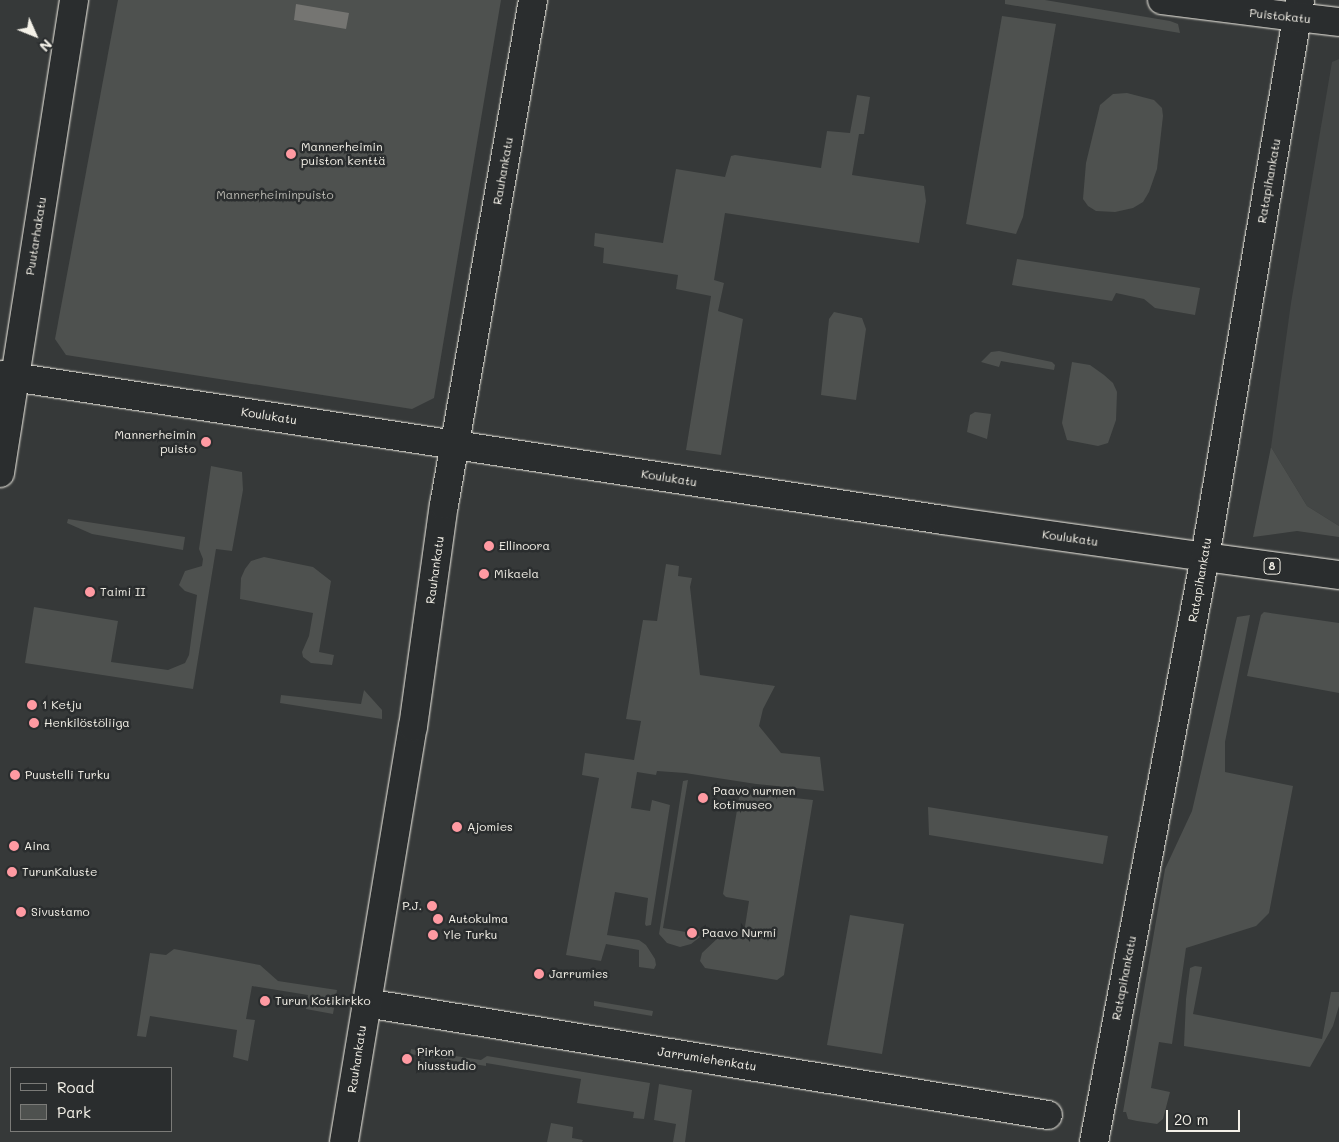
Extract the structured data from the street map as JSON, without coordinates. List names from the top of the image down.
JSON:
{
  "streets": {
    "main road": [
      "Puistokatu",
      "Rauhankatu",
      "Ratapihankatu",
      "Puutarhakatu",
      "Koulukatu",
      "8",
      "Jarrumiehenkatu"
    ]
  },
  "crossings": [
    ["Puistokatu", "Ratapihankatu"],
    ["Rauhankatu", "Koulukatu"],
    ["Rauhankatu", "Jarrumiehenkatu"],
    ["Ratapihankatu", "Koulukatu"],
    ["Puutarhakatu", "Koulukatu"]
  ],
  "parks": ["Mannerheiminpuisto"],
  "places": [
    "Mannerheimin puiston kenttä",
    "Mannerheimin puisto",
    "Ellinoora",
    "Mikaela",
    "Taimi II",
    "1 Ketju",
    "Henkilöstöliiga",
    "Puustelli Turku",
    "Paavo nurmen kotimuseo",
    "Ajomies",
    "Aina",
    "TurunKaluste",
    "P.J.",
    "Sivustamo",
    "Autokulma",
    "Paavo Nurmi",
    "Yle Turku",
    "Jarrumies",
    "Turun Kotikirkko",
    "Pirkon hiusstudio"
  ],
  "legend": ["Road", "Park"],
  "scale_bar": "20 m",
  "north": "bottom right"
}
